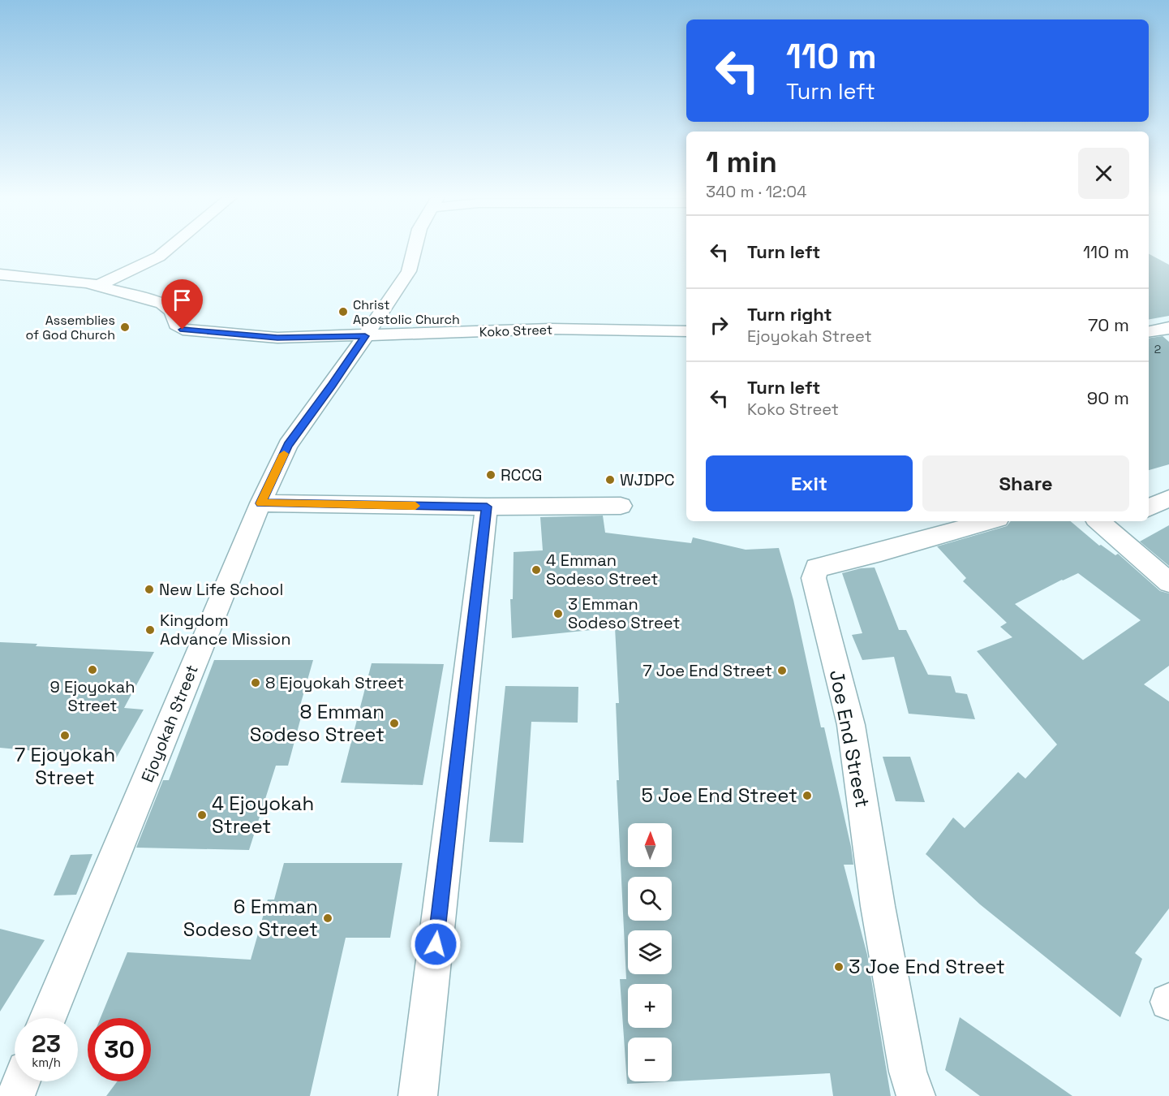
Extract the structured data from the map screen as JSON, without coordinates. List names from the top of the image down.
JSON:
{
  "streets": {
    "street": ["Koko Street", "Ejoyokah Street", "Joe End Street"]
  },
  "crossings": [
    ["Koko Street", "Ejoyokah Street"]
  ],
  "places": [
    "Christ Apostolic Church",
    "Assemblies of God Church",
    "RCCG",
    "WJDPC",
    "4 Emman Sodeso Street",
    "New Life School",
    "3 Emman Sodeso Street",
    "Kingdom Advance Mission",
    "9 Ejoyokah Street",
    "7 Joe End Street",
    "8 Ejoyokah Street",
    "8 Emman Sodeso Street",
    "7 Ejoyokah Street",
    "5 Joe End Street",
    "4 Ejoyokah Street",
    "6 Emman Sodeso Street",
    "3 Joe End Street"
  ],
  "house_numbers": ["2"],
  "north": "top",
  "page": {
    "turn": ["110 m", "Turn left"],
    "heading": ["1 min", "340 m · 12:04"],
    "list": [
      {
        "name": "Turn left",
        "value": "110 m"
      },
      {
        "name": "Turn right",
        "note": "Ejoyokah Street",
        "value": "70 m"
      },
      {
        "name": "Turn left",
        "note": "Koko Street",
        "value": "90 m"
      }
    ],
    "buttons": ["Exit", "Share"],
    "map_buttons": ["+", "−"],
    "speed": "23 km/h",
    "limit": "30"
  }
}
